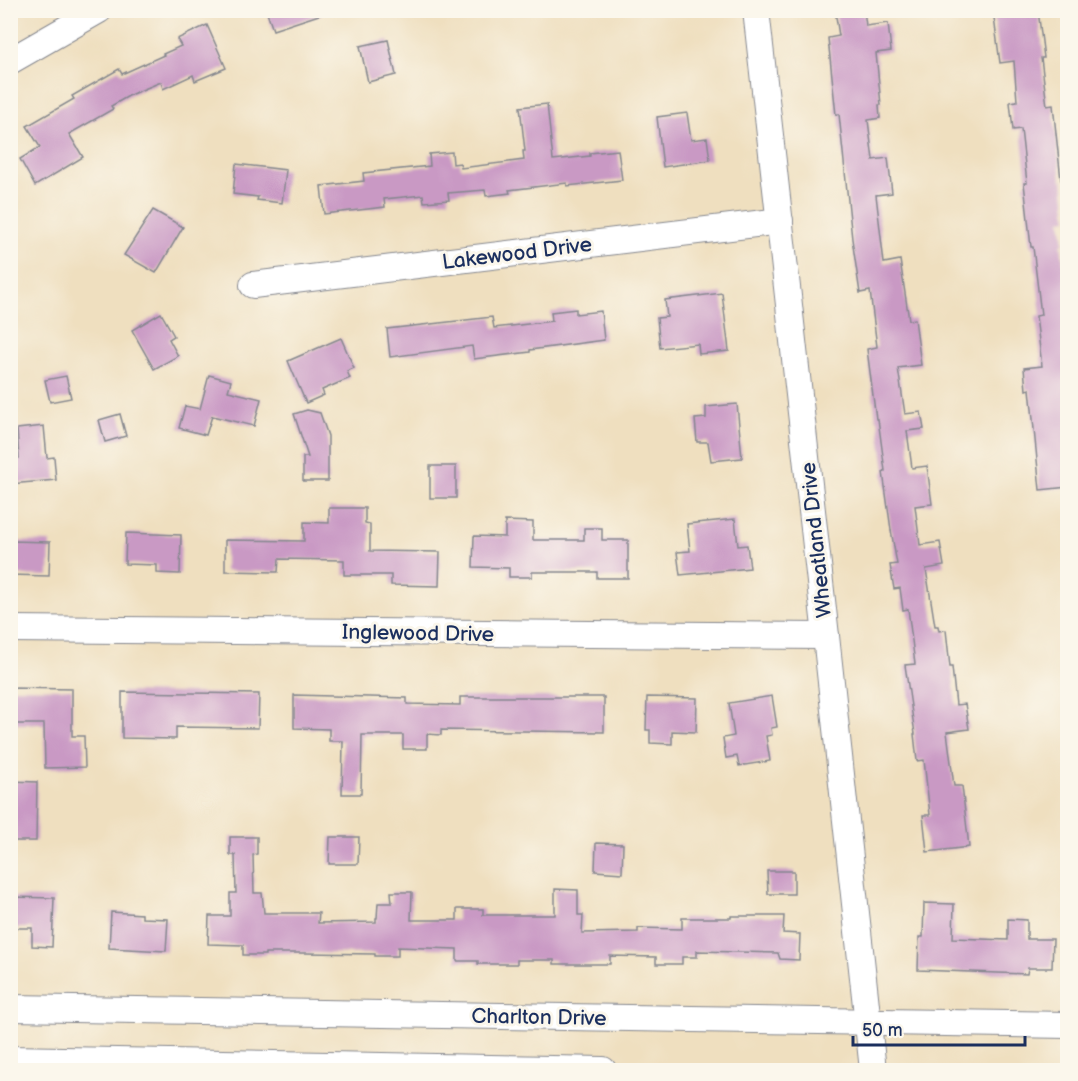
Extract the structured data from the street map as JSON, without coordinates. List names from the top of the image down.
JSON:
{
  "streets": {
    "street": [
      "Lakewood Drive",
      "Wheatland Drive",
      "Inglewood Drive",
      "Charlton Drive"
    ]
  },
  "crossings": [
    ["Lakewood Drive", "Wheatland Drive"],
    ["Wheatland Drive", "Inglewood Drive"],
    ["Wheatland Drive", "Charlton Drive"]
  ],
  "scale_bar": "50 m"
}
